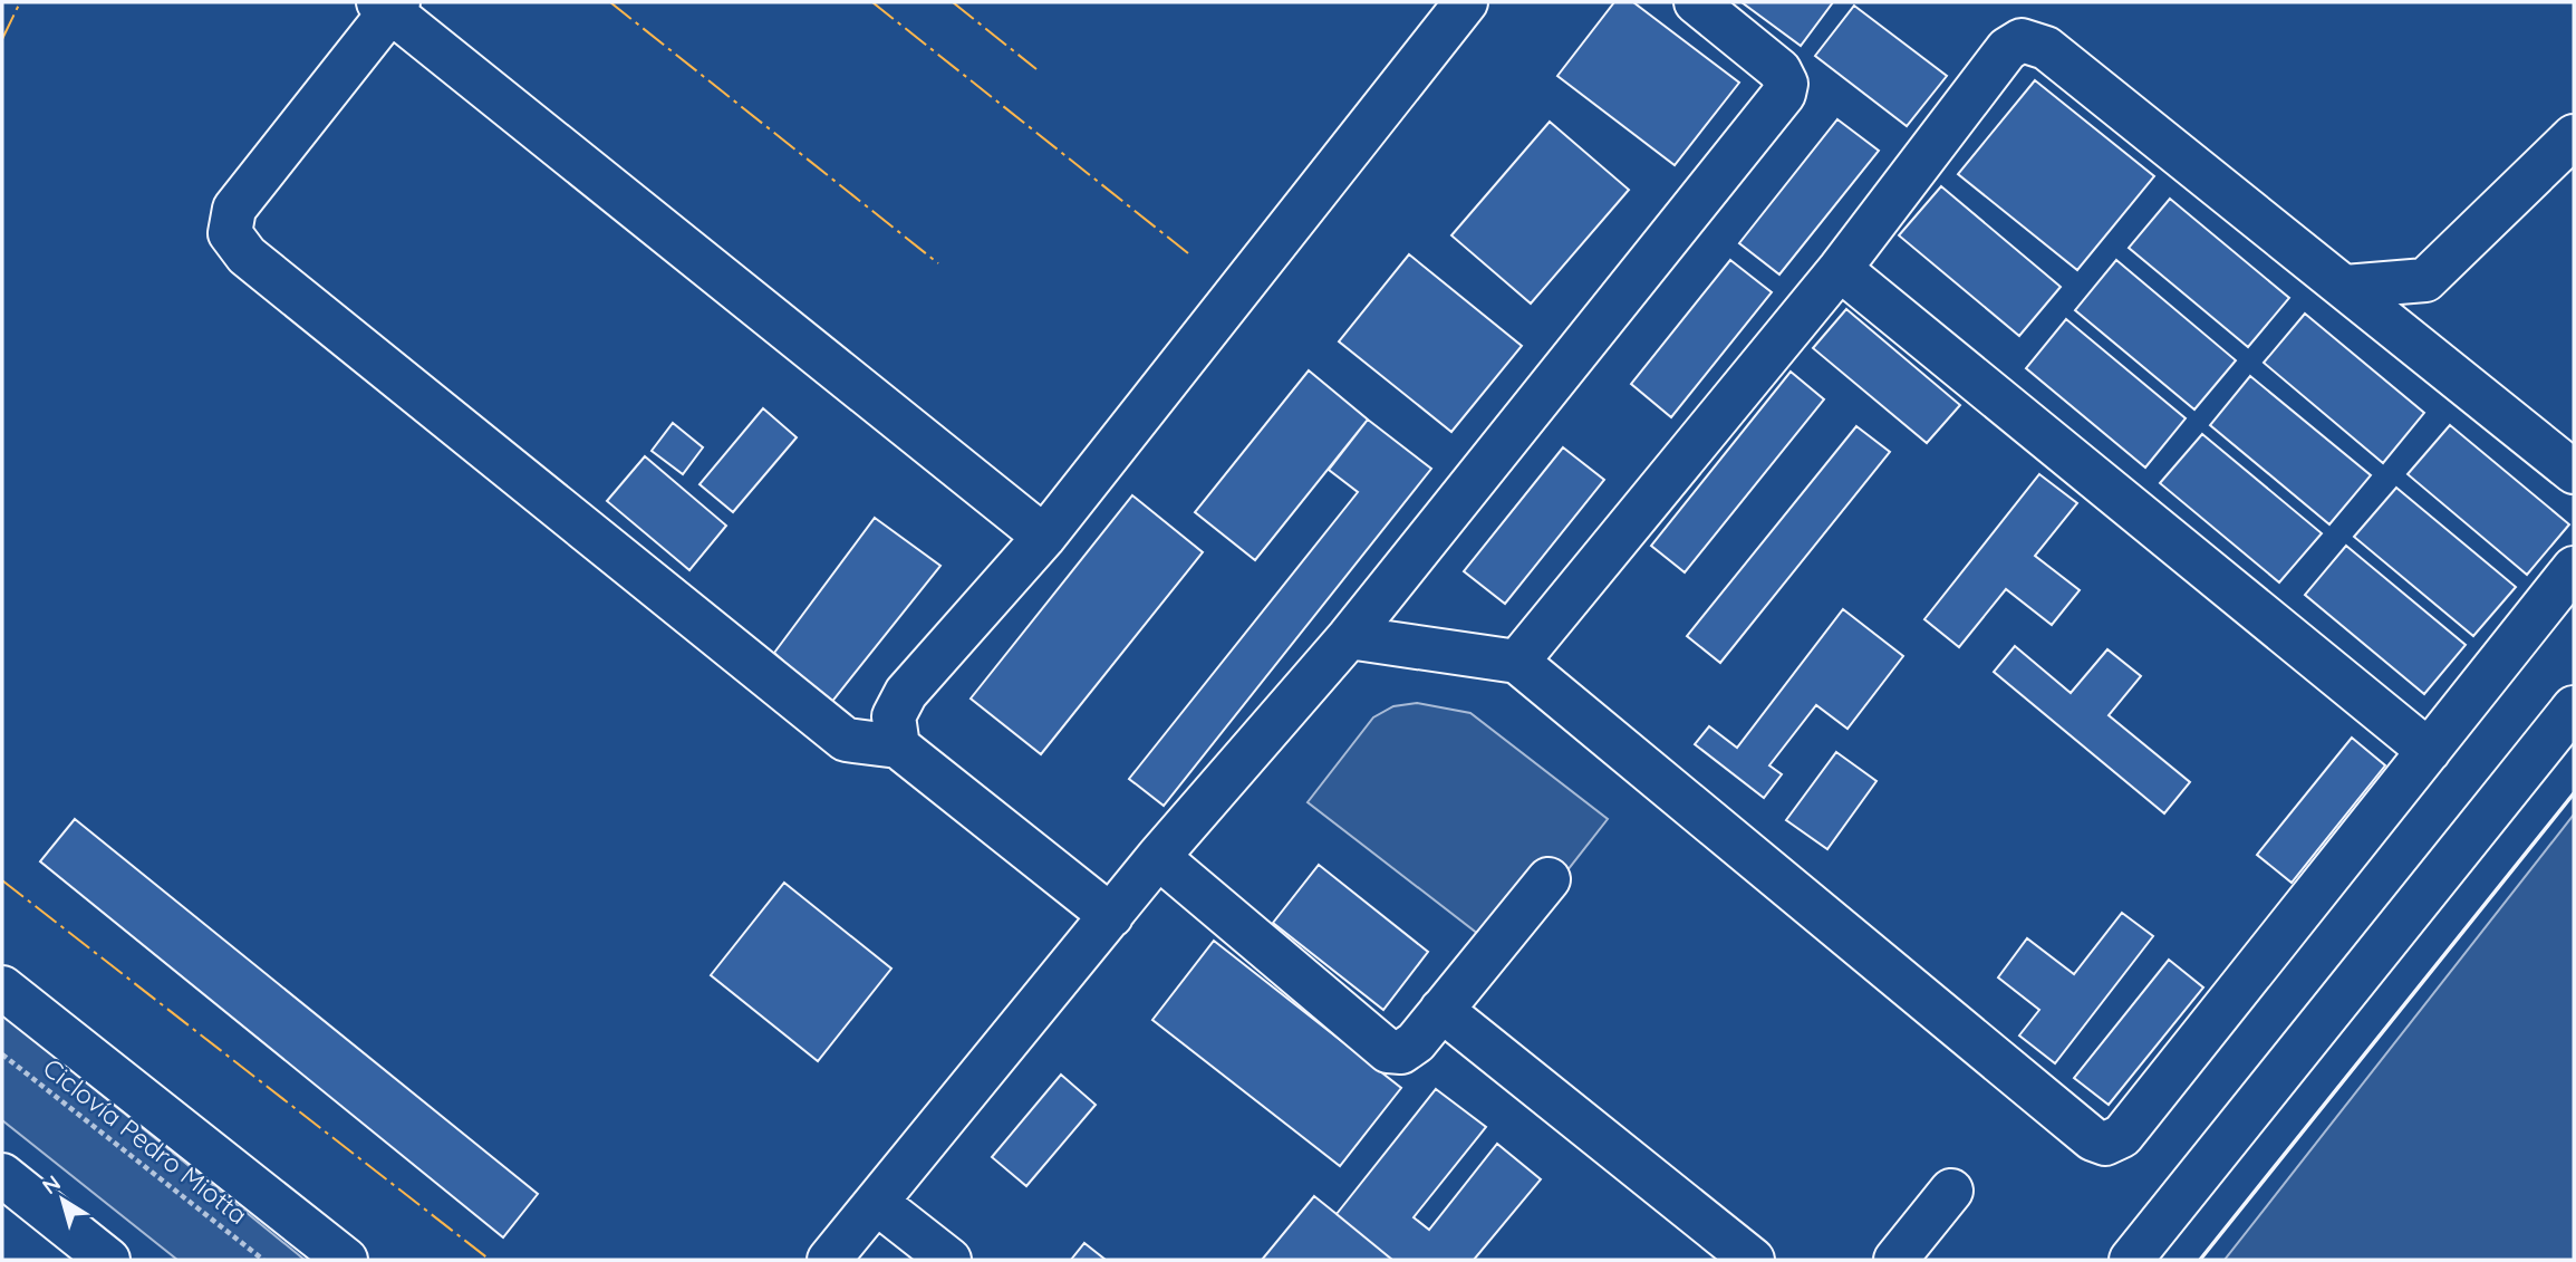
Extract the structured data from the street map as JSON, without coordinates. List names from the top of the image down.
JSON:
{
  "streets": {
    "path": ["Ciclovía Pedro Miotta"]
  },
  "north": "top left"
}
